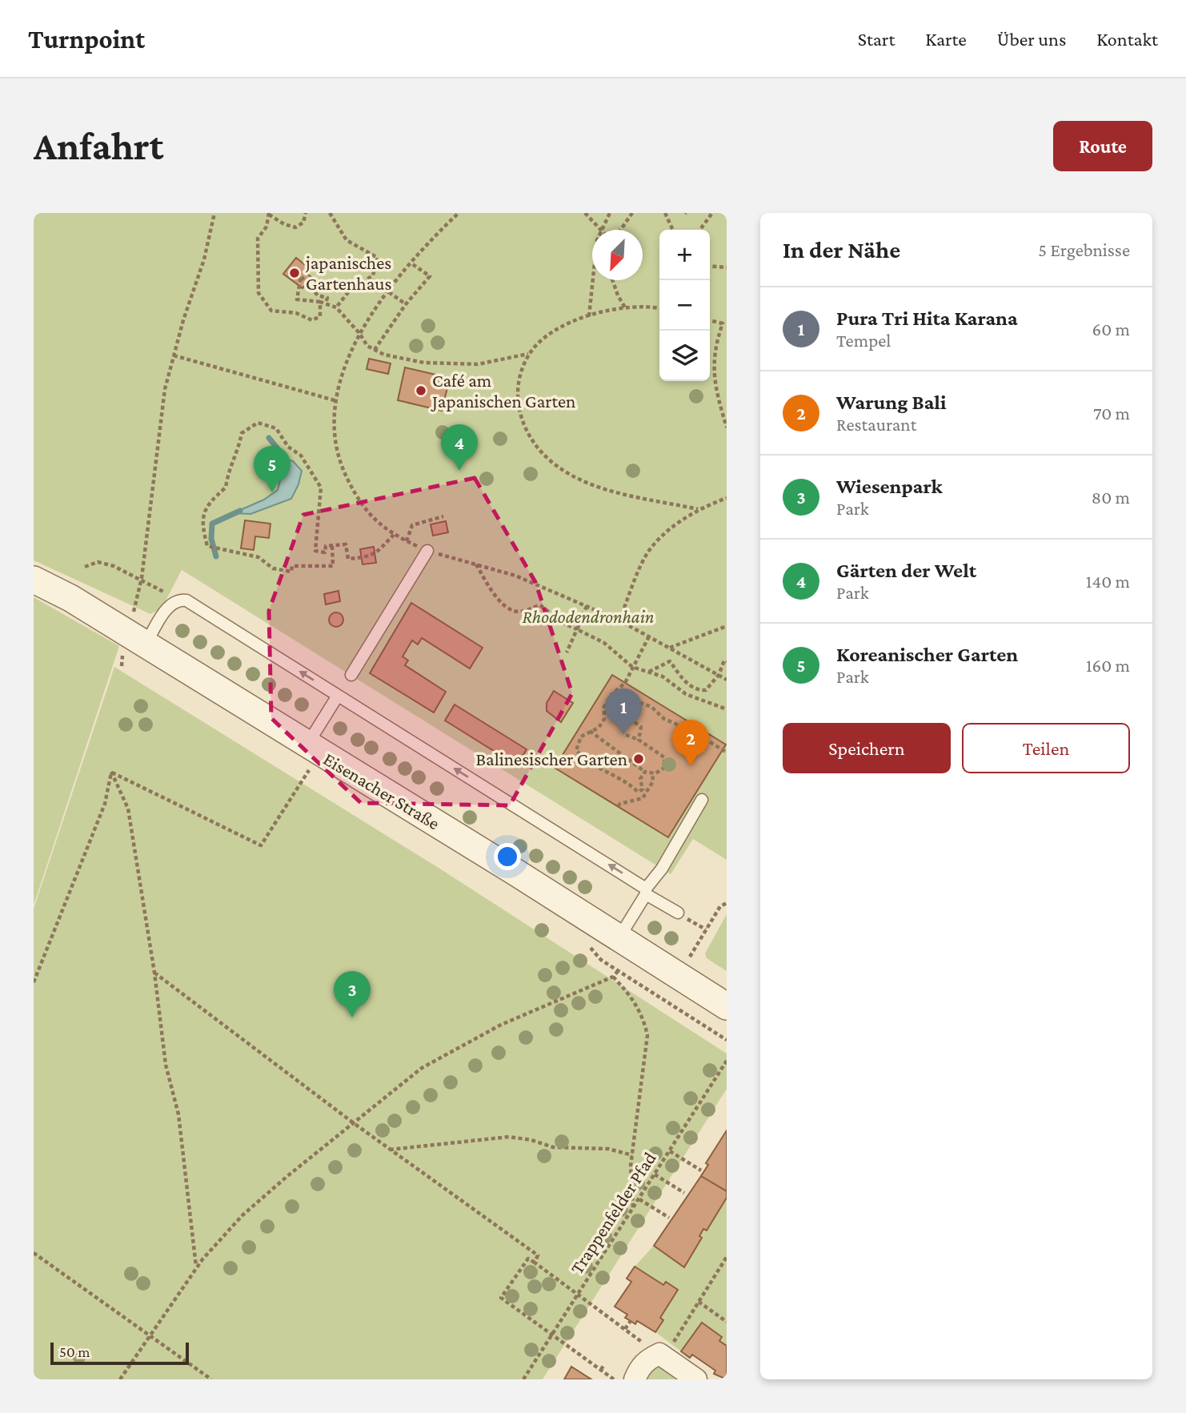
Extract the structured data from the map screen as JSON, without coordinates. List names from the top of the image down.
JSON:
{
  "streets": {
    "street": ["Eisenacher Straße"],
    "path": ["Trappenfelder Pfad"]
  },
  "parks": ["Rhododendronhain"],
  "places": ["japanisches Gartenhaus", "Café am Japanischen Garten", "Balinesischer Garten"],
  "scale_bar": "50 m",
  "north": "bottom left",
  "page": {
    "header": "Turnpoint",
    "nav": [
      "Start",
      "Karte",
      "Über uns",
      "Kontakt"
    ],
    "buttons": [
      "Route",
      ["Speichern", "Teilen"]
    ],
    "title": "Anfahrt",
    "heading": ["In der Nähe", "5 Ergebnisse"],
    "map_buttons": ["+", "−"],
    "list": [
      {
        "mark": "1",
        "name": "Pura Tri Hita Karana",
        "note": "Tempel",
        "value": "60 m"
      },
      {
        "mark": "2",
        "name": "Warung Bali",
        "note": "Restaurant",
        "value": "70 m"
      },
      {
        "mark": "3",
        "name": "Wiesenpark",
        "note": "Park",
        "value": "80 m"
      },
      {
        "mark": "4",
        "name": "Gärten der Welt",
        "note": "Park",
        "value": "140 m"
      },
      {
        "mark": "5",
        "name": "Koreanischer Garten",
        "note": "Park",
        "value": "160 m"
      }
    ],
    "pins": [
      "4",
      "5",
      "1",
      "2",
      "3"
    ],
    "scale": "50 m"
  }
}
